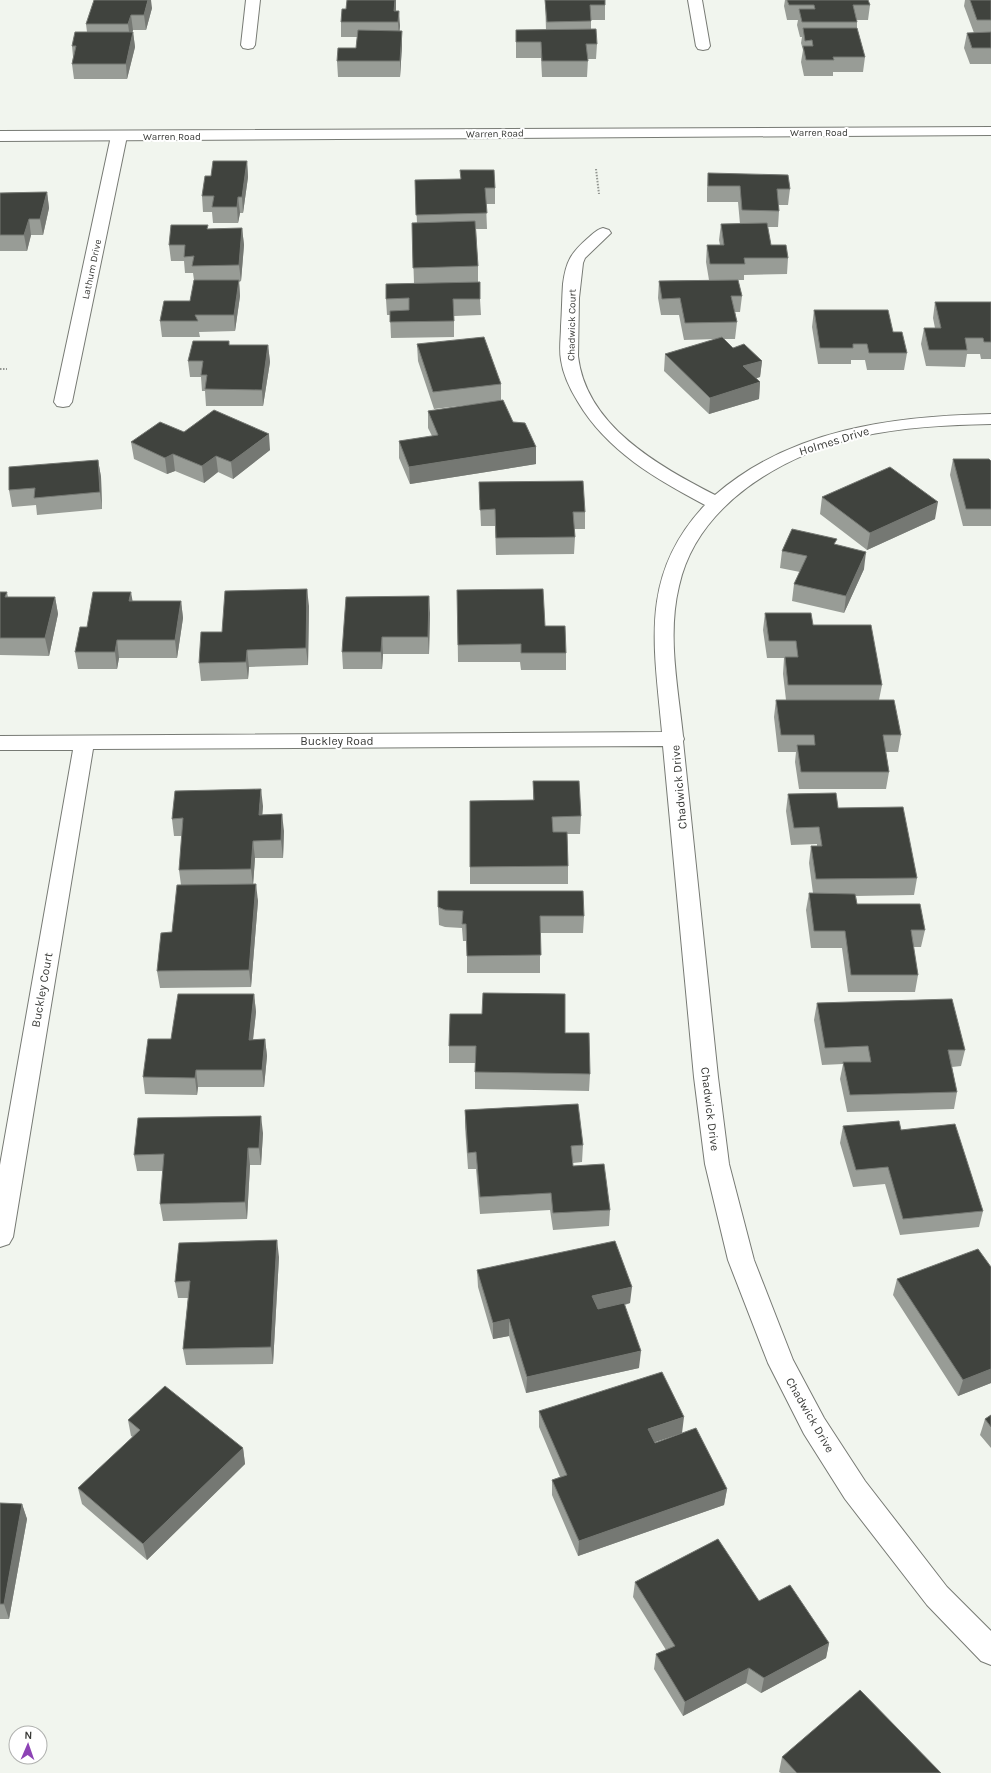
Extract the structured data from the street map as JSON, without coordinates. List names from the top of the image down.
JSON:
{
  "streets": {
    "street": [
      "Warren Road",
      "Lathum Drive",
      "Chadwick Court",
      "Holmes Drive",
      "Buckley Road",
      "Chadwick Drive",
      "Buckley Court"
    ]
  },
  "crossings": [
    ["Warren Road", "Lathum Drive"],
    ["Chadwick Court", "Holmes Drive"],
    ["Chadwick Court", "Chadwick Drive"],
    ["Holmes Drive", "Chadwick Drive"],
    ["Buckley Road", "Chadwick Drive"],
    ["Buckley Road", "Buckley Court"]
  ],
  "north": "top"
}
